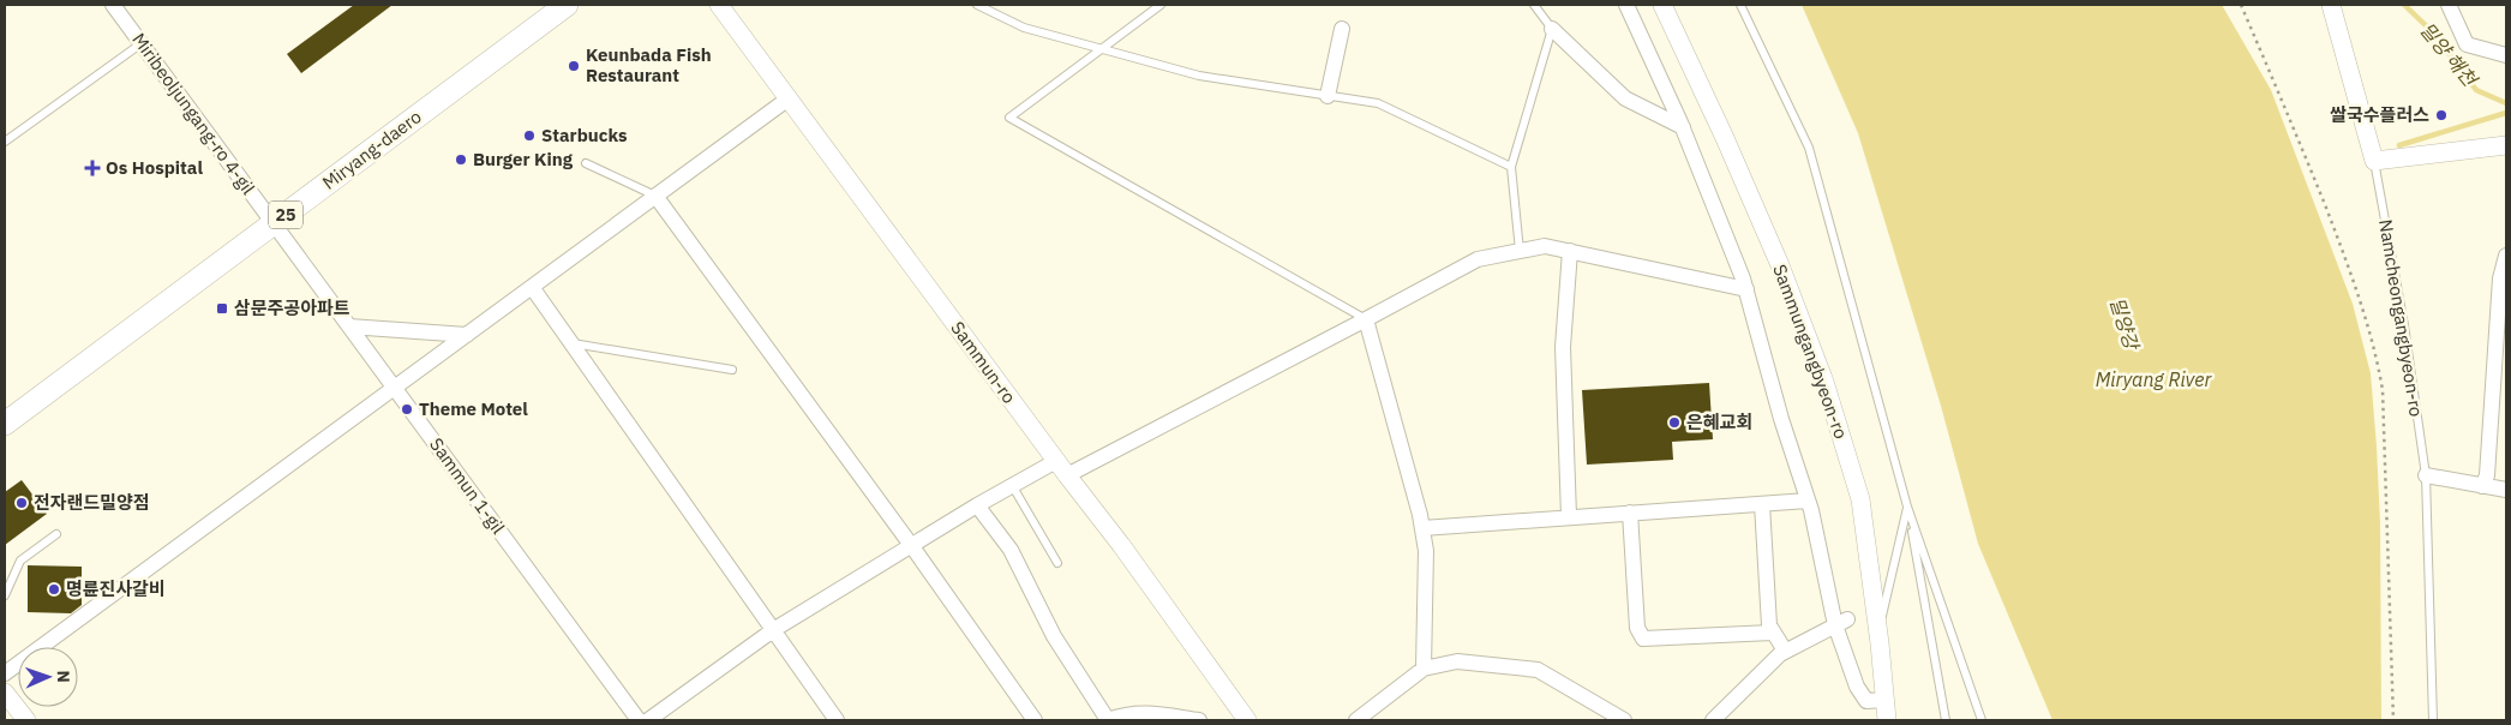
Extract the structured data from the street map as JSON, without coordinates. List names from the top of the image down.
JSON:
{
  "streets": {
    "main road": ["Miryang-daero", "25"],
    "street": [
      "Miribeoljungang-ro 4-gil",
      "Namcheongangbyeon-ro",
      "Sammungangbyeon-ro",
      "Sammun-ro",
      "Sammun 1-gil"
    ]
  },
  "crossings": [
    ["Miribeoljungang-ro 4-gil", "Miryang-daero"],
    ["Miribeoljungang-ro 4-gil", "Sammun 1-gil"],
    ["Miryang-daero", "Sammun 1-gil"]
  ],
  "water": ["밀양 해천", "밀양강", "Miryang River"],
  "places": {
    "other": [
      "Keunbada Fish Restaurant",
      "쌀국수플러스",
      "Starbucks",
      "Burger King",
      "Theme Motel",
      "은혜교회",
      "전자랜드밀양점",
      "명륜진사갈비"
    ],
    "health": ["Os Hospital"],
    "transit": ["삼문주공아파트"]
  },
  "north": "right"
}
